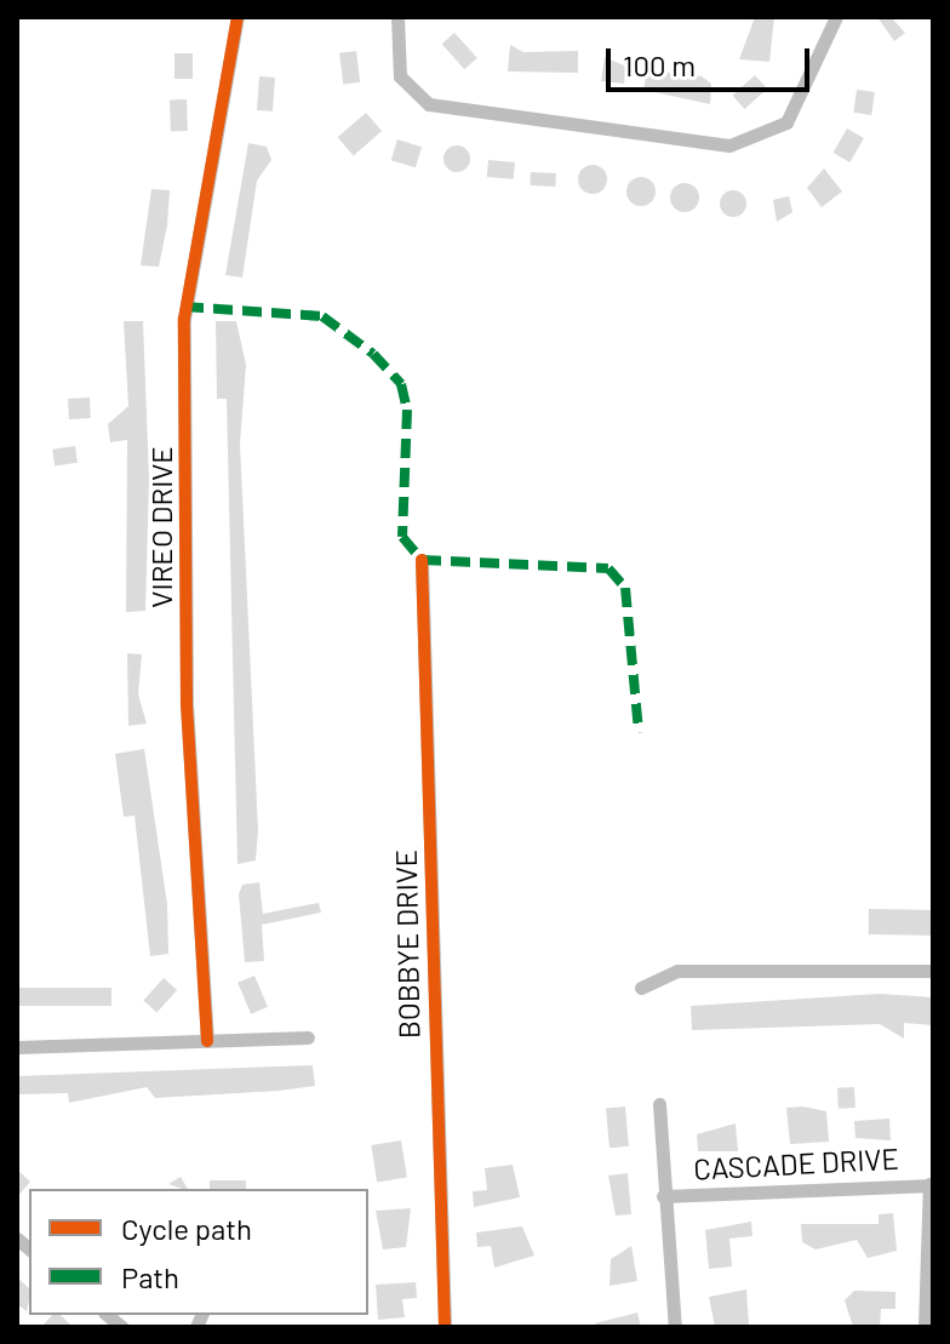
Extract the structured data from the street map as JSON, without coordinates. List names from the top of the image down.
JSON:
{
  "streets": {
    "street": ["VIREO DRIVE", "BOBBYE DRIVE", "CASCADE DRIVE"]
  },
  "legend": ["Cycle path", "Path"],
  "scale_bar": "100 m"
}
